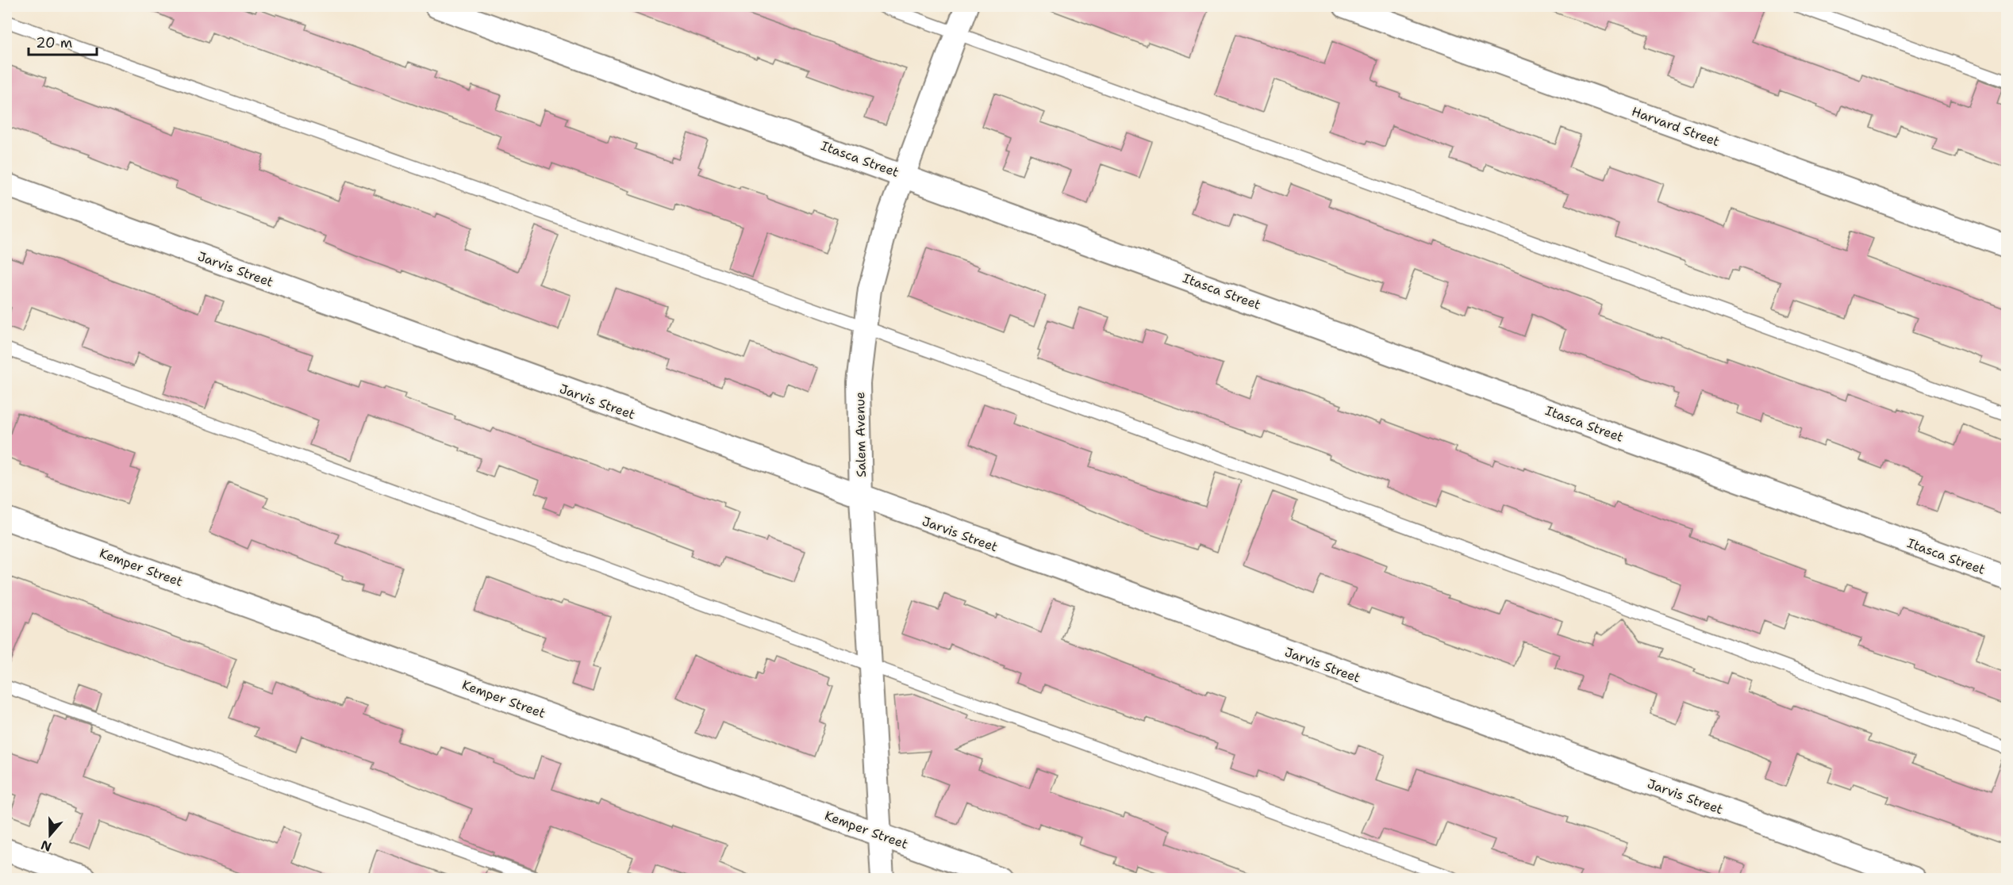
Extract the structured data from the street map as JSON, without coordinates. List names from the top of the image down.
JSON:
{
  "streets": {
    "street": [
      "Harvard Street",
      "Itasca Street",
      "Jarvis Street",
      "Salem Avenue",
      "Kemper Street"
    ]
  },
  "crossings": [
    ["Itasca Street", "Salem Avenue"],
    ["Jarvis Street", "Salem Avenue"],
    ["Salem Avenue", "Kemper Street"]
  ],
  "scale_bar": "20 m",
  "north": "bottom"
}
